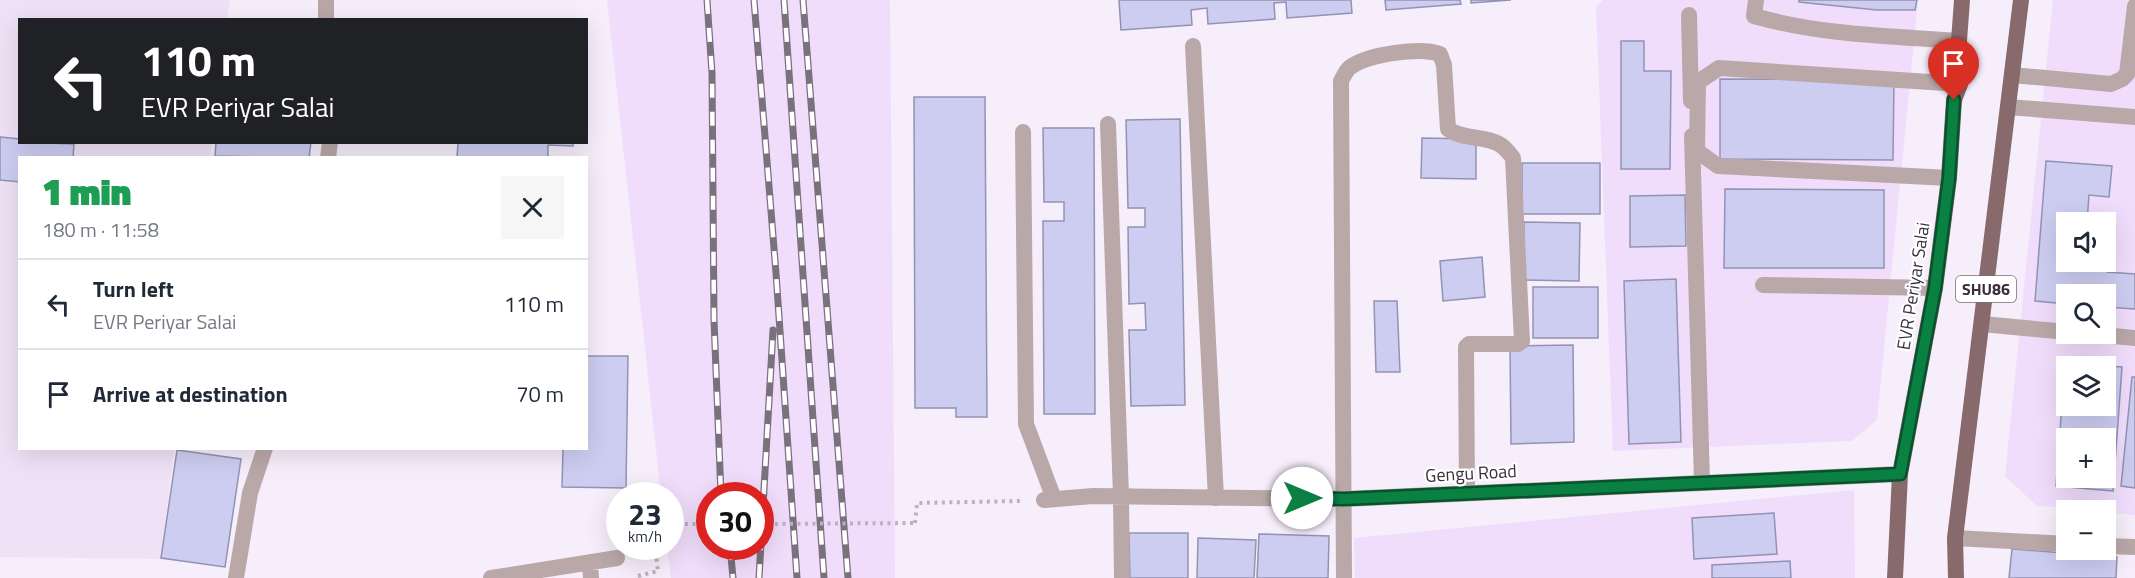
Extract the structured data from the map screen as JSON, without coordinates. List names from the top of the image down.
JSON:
{
  "streets": {
    "main road": ["EVR Periyar Salai", "SHU86"],
    "street": ["Gengu Road"]
  },
  "crossings": [
    ["EVR Periyar Salai", "Gengu Road"]
  ],
  "page": {
    "turn": ["110 m", "EVR Periyar Salai"],
    "heading": ["1 min", "180 m · 11:58"],
    "map_buttons": ["+", "−"],
    "list": [
      {
        "name": "Turn left",
        "note": "EVR Periyar Salai",
        "value": "110 m"
      },
      {
        "name": "Arrive at destination",
        "value": "70 m"
      }
    ],
    "speed": "23 km/h",
    "limit": "30"
  }
}
